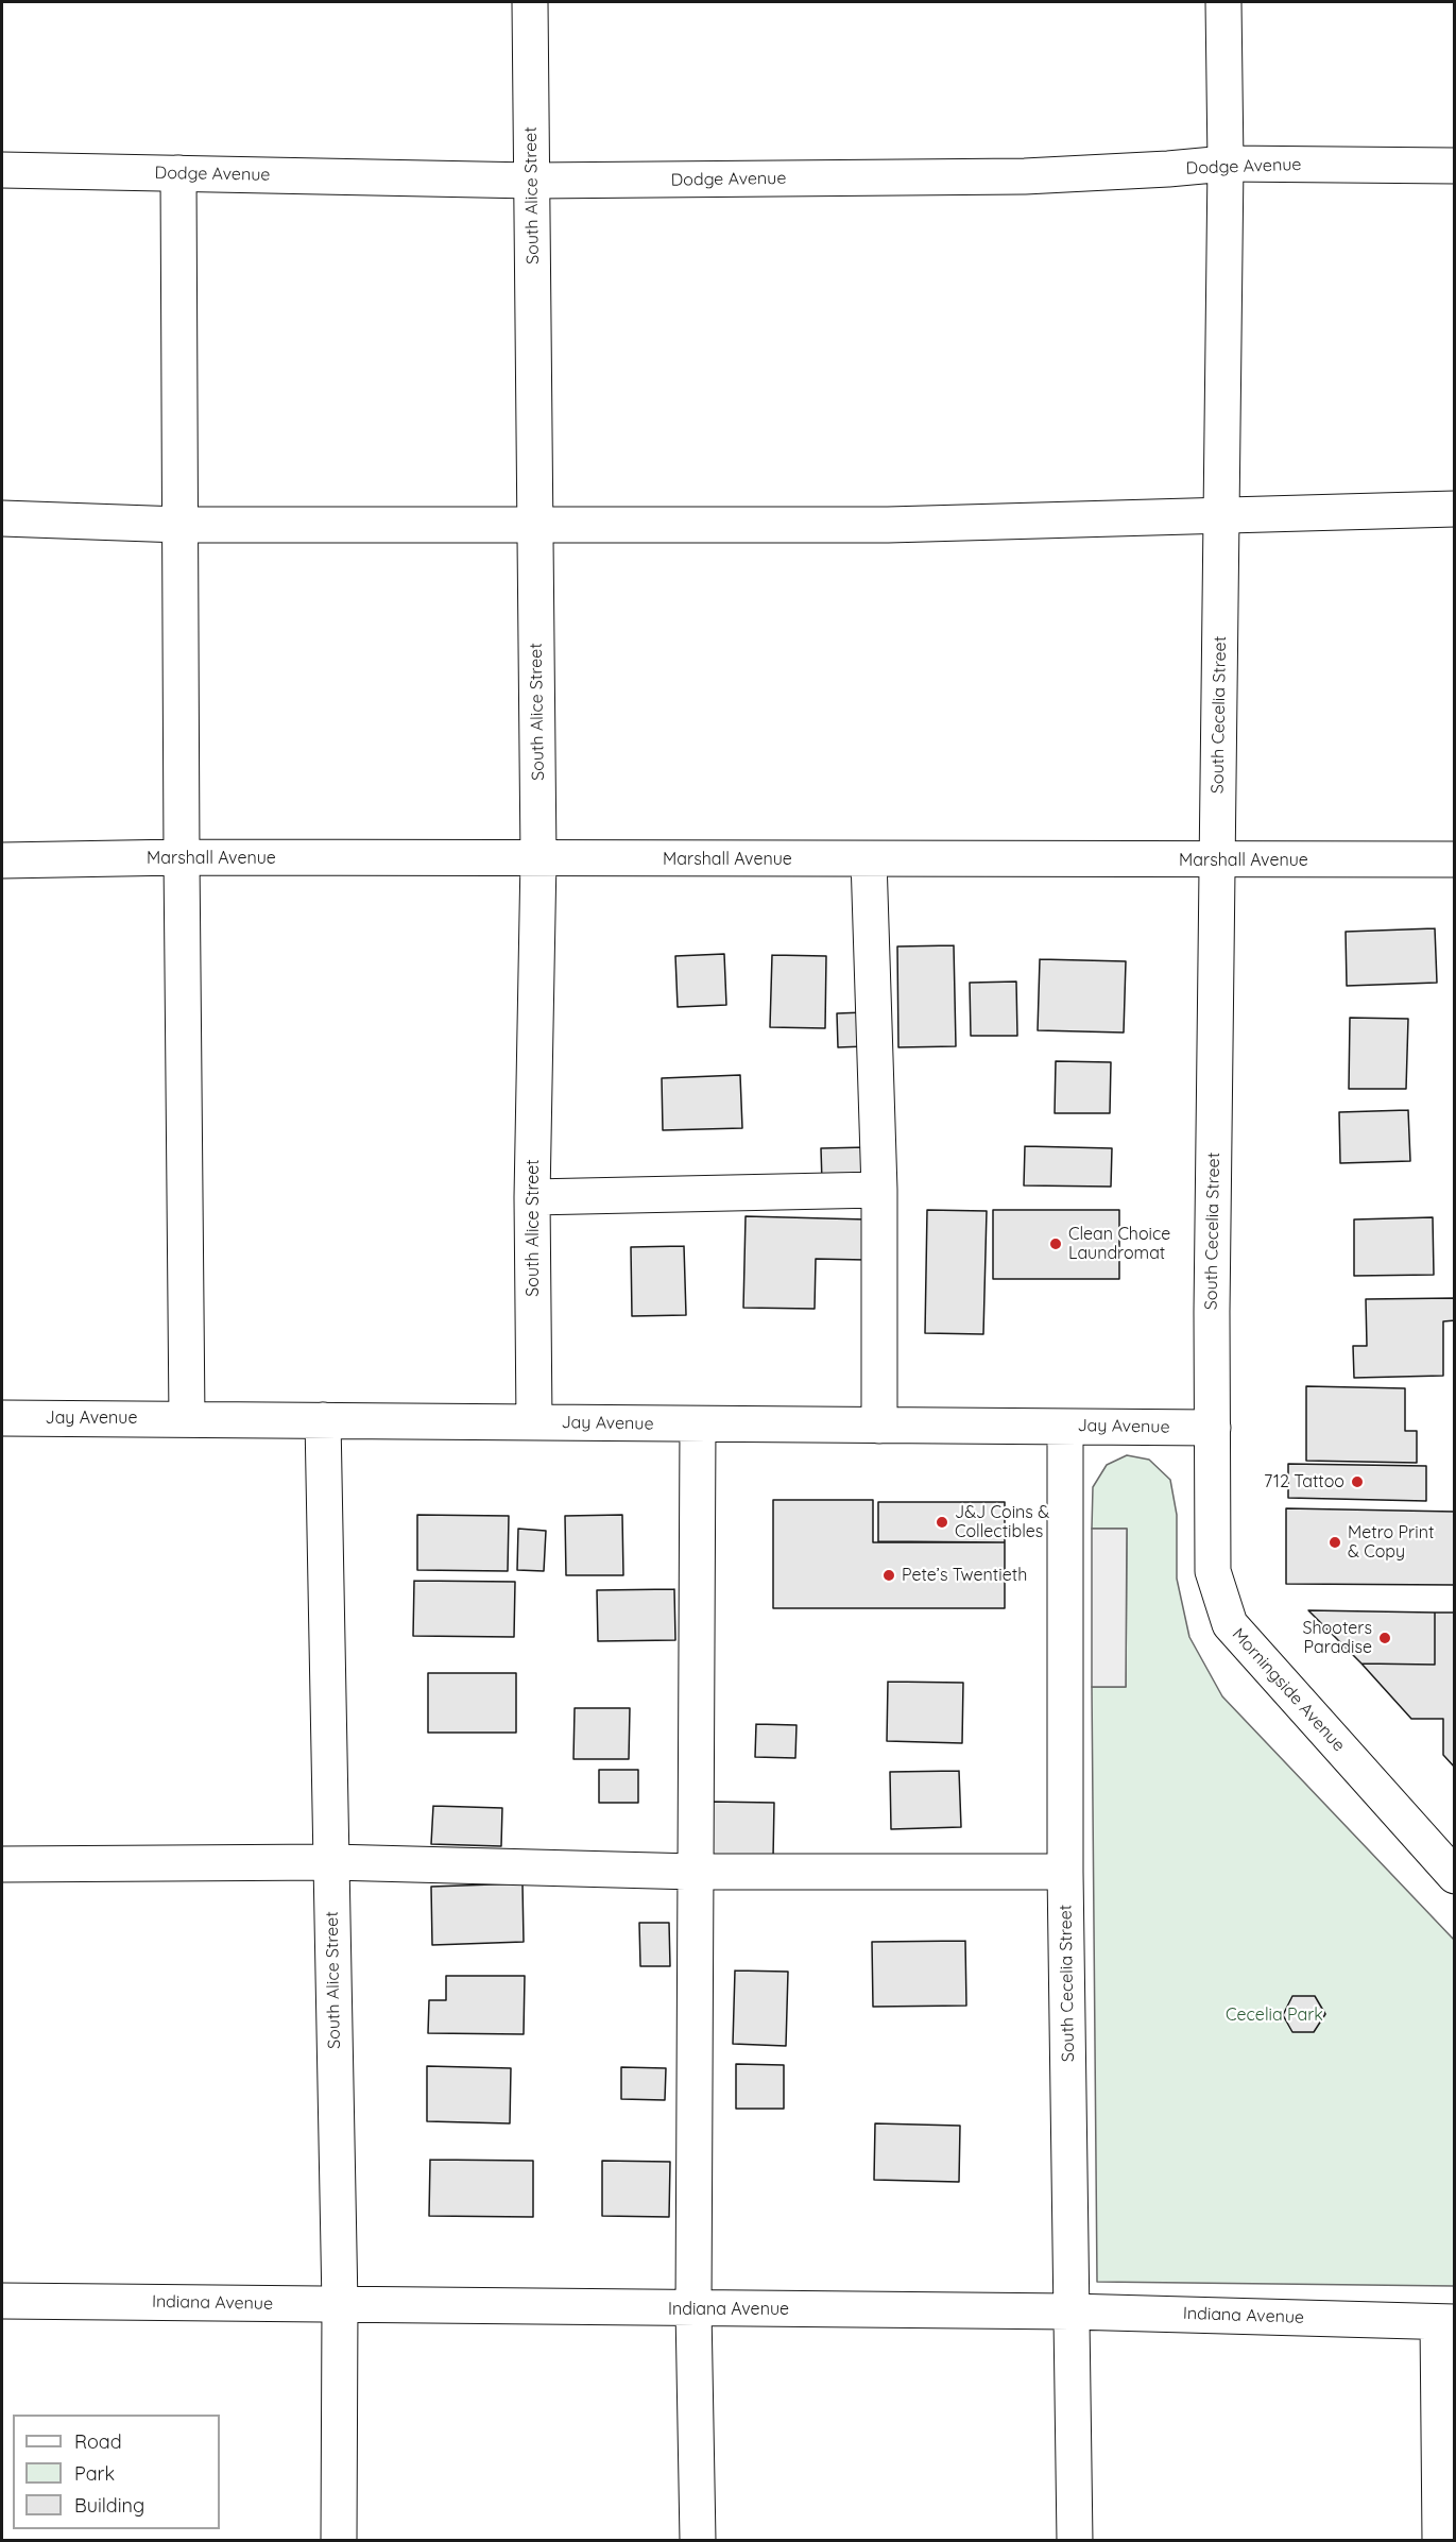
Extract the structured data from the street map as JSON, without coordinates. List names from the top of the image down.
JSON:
{
  "streets": {
    "street": [
      "Dodge Avenue",
      "South Alice Street",
      "South Cecelia Street",
      "Marshall Avenue",
      "Jay Avenue",
      "Morningside Avenue",
      "Indiana Avenue"
    ]
  },
  "crossings": [
    ["Dodge Avenue", "South Alice Street"],
    ["Dodge Avenue", "South Cecelia Street"],
    ["South Alice Street", "Marshall Avenue"],
    ["South Alice Street", "Jay Avenue"],
    ["South Alice Street", "Indiana Avenue"],
    ["South Cecelia Street", "Marshall Avenue"],
    ["South Cecelia Street", "Jay Avenue"],
    ["South Cecelia Street", "Morningside Avenue"],
    ["South Cecelia Street", "Indiana Avenue"],
    ["Jay Avenue", "Morningside Avenue"]
  ],
  "parks": ["Cecelia Park"],
  "places": [
    "Clean Choice Laundromat",
    "712 Tattoo",
    "J&J Coins & Collectibles",
    "Metro Print & Copy",
    "Pete’s Twentieth",
    "Shooters Paradise"
  ],
  "legend": ["Road", "Park", "Building"]
}
